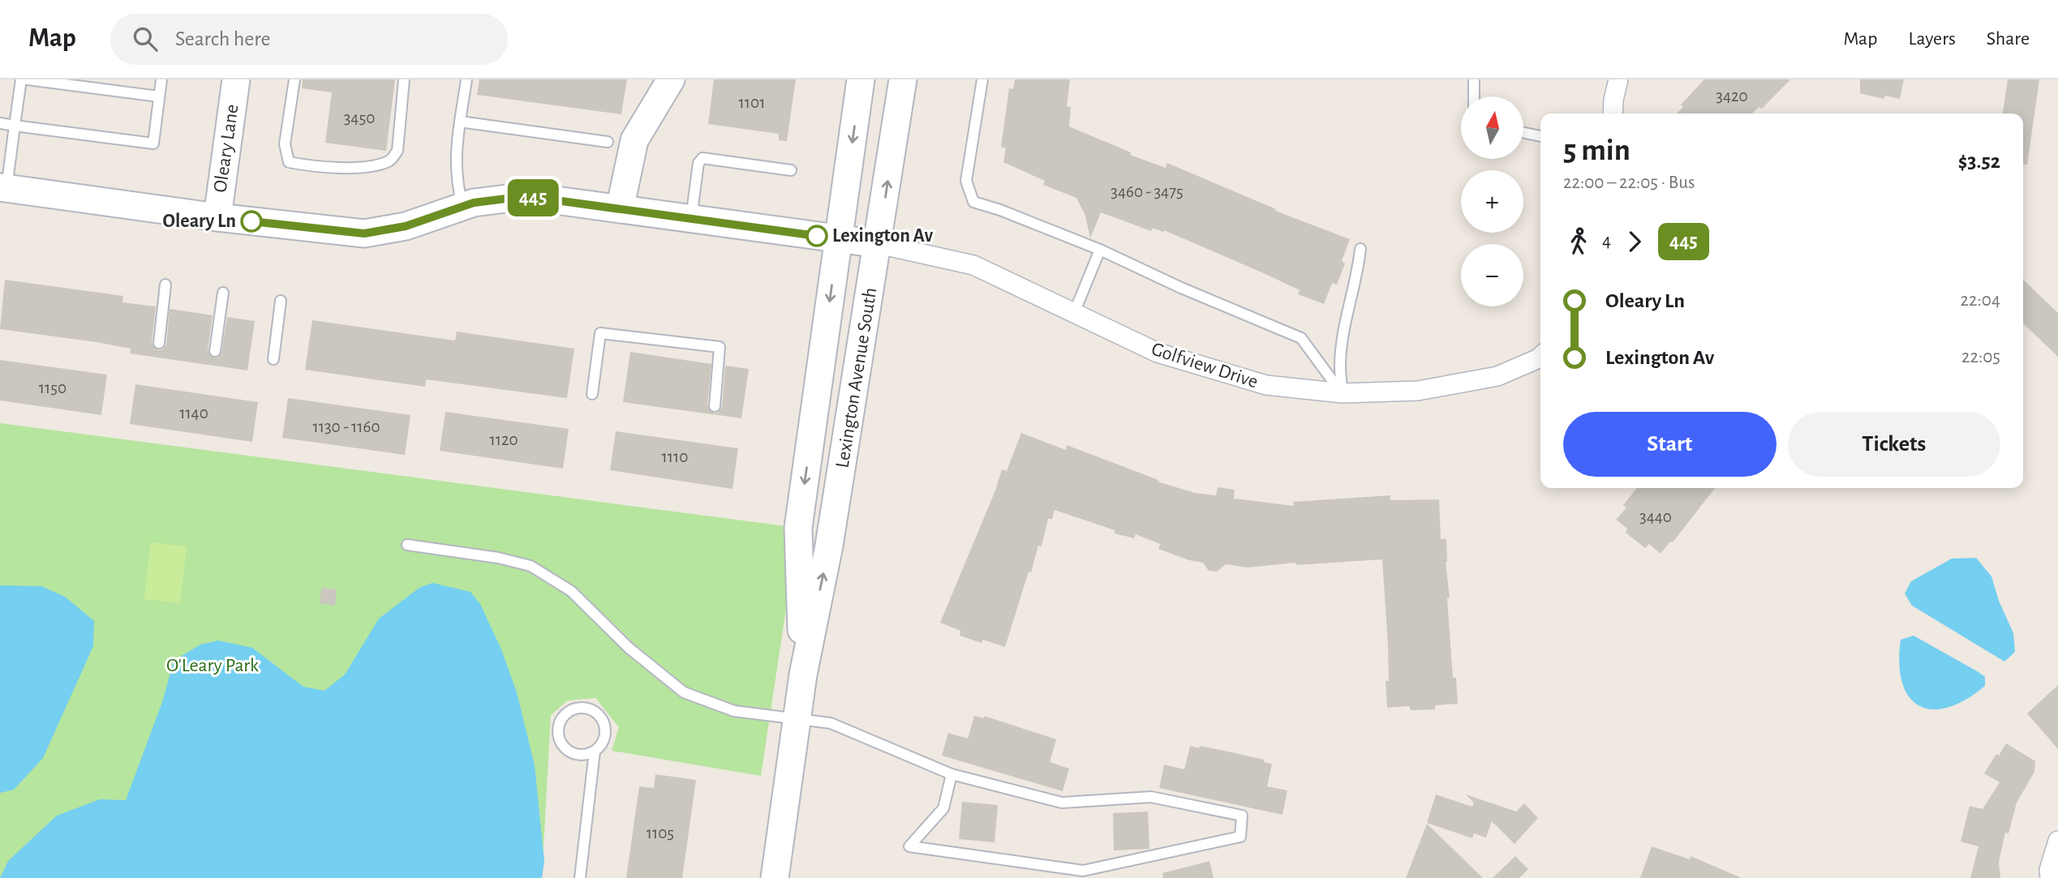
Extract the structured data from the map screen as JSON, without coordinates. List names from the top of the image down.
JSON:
{
  "streets": {
    "street": ["Oleary Lane", "Golfview Drive", "Lexington Avenue South"]
  },
  "crossings": [
    ["Golfview Drive", "Lexington Avenue South"]
  ],
  "parks": ["O'Leary Park"],
  "places": ["Oleary Ln", "Lexington Av"],
  "lines": ["bus line 445"],
  "house_numbers": [
    "3420",
    "1101",
    "3450",
    "3460 - 3475",
    "1150",
    "1140",
    "1130 - 1160",
    "1120",
    "1110",
    "3440",
    "1105"
  ],
  "north": "top",
  "page": {
    "header": "Map",
    "search": "Search here",
    "nav": ["Map", "Layers", "Share"],
    "on_map": "445",
    "map_buttons": ["+", "−"],
    "heading": ["5 min", "22:00 – 22:05 · Bus", "$3.52"],
    "legs": ["4", "445"],
    "list": [
      {
        "name": "Oleary Ln",
        "value": "22:04"
      },
      {
        "name": "Lexington Av",
        "value": "22:05"
      }
    ],
    "buttons": ["Start", "Tickets"]
  }
}
